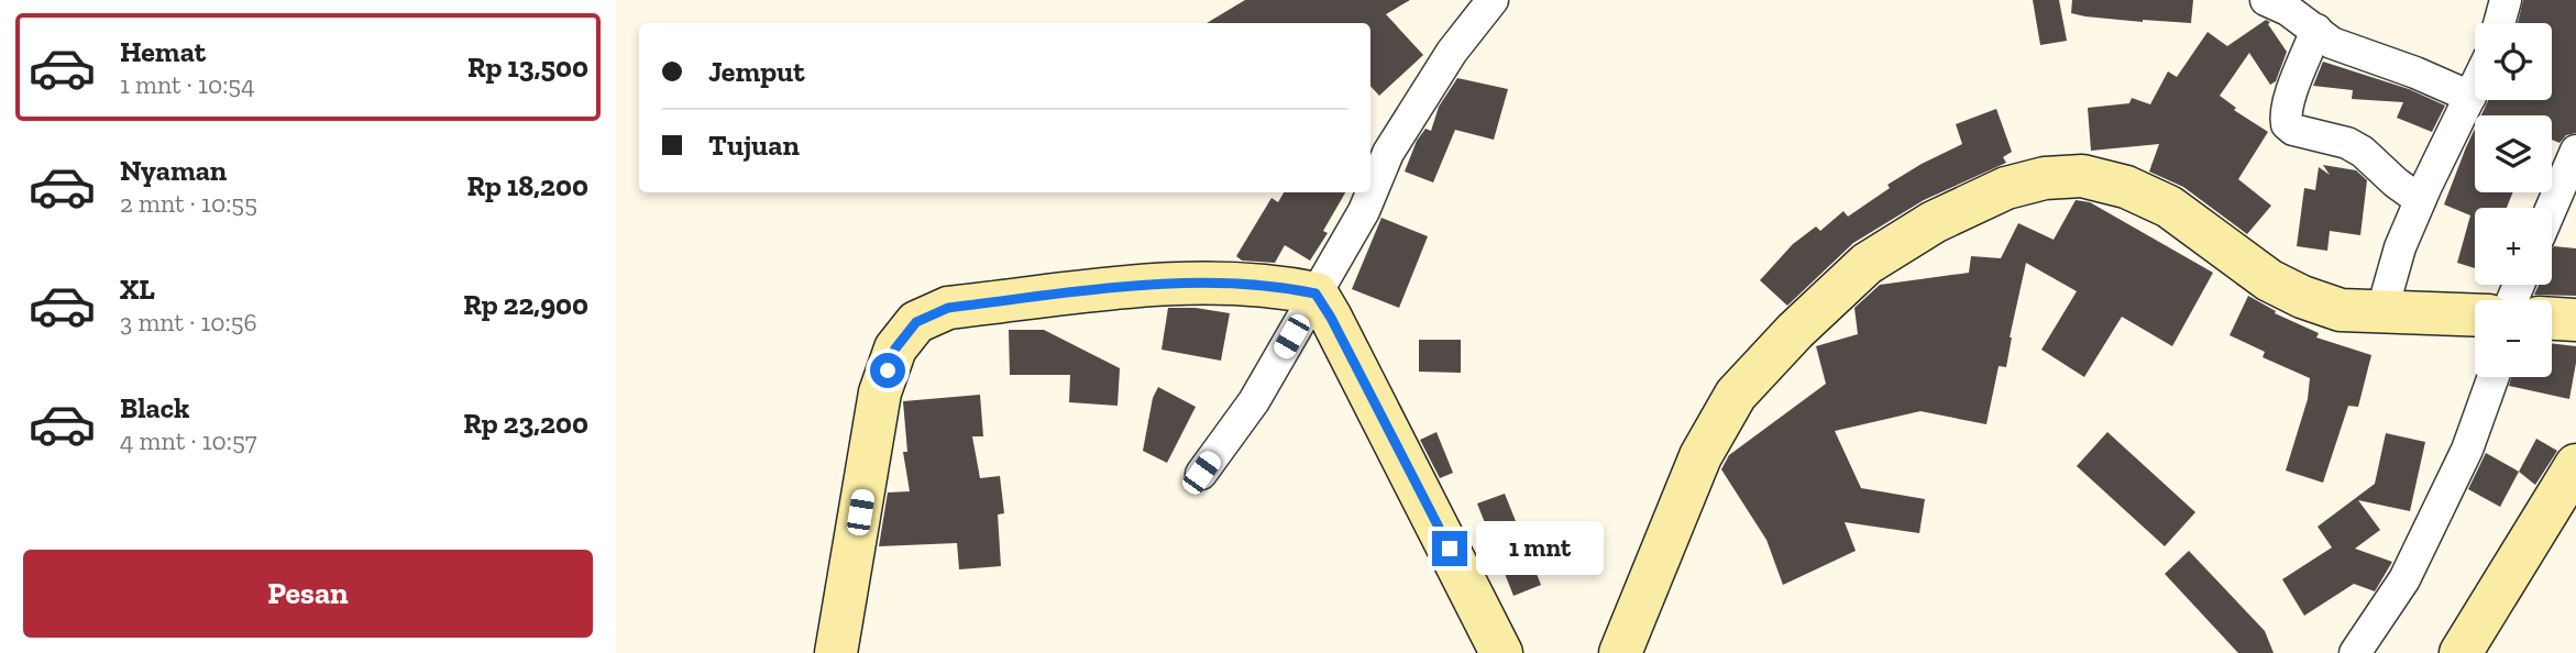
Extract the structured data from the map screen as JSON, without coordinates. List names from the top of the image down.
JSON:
{
  "page": {
    "list": [
      {
        "name": "Hemat",
        "note": "1 mnt · 10:54",
        "value": "Rp 13,500"
      },
      {
        "name": "Nyaman",
        "note": "2 mnt · 10:55",
        "value": "Rp 18,200"
      },
      {
        "name": "XL",
        "note": "3 mnt · 10:56",
        "value": "Rp 22,900"
      },
      {
        "name": "Black",
        "note": "4 mnt · 10:57",
        "value": "Rp 23,200"
      }
    ],
    "map_buttons": ["+", "−"],
    "banner": ["Jemput", "Tujuan"],
    "bubble": "1 mnt",
    "buttons": "Pesan"
  }
}
